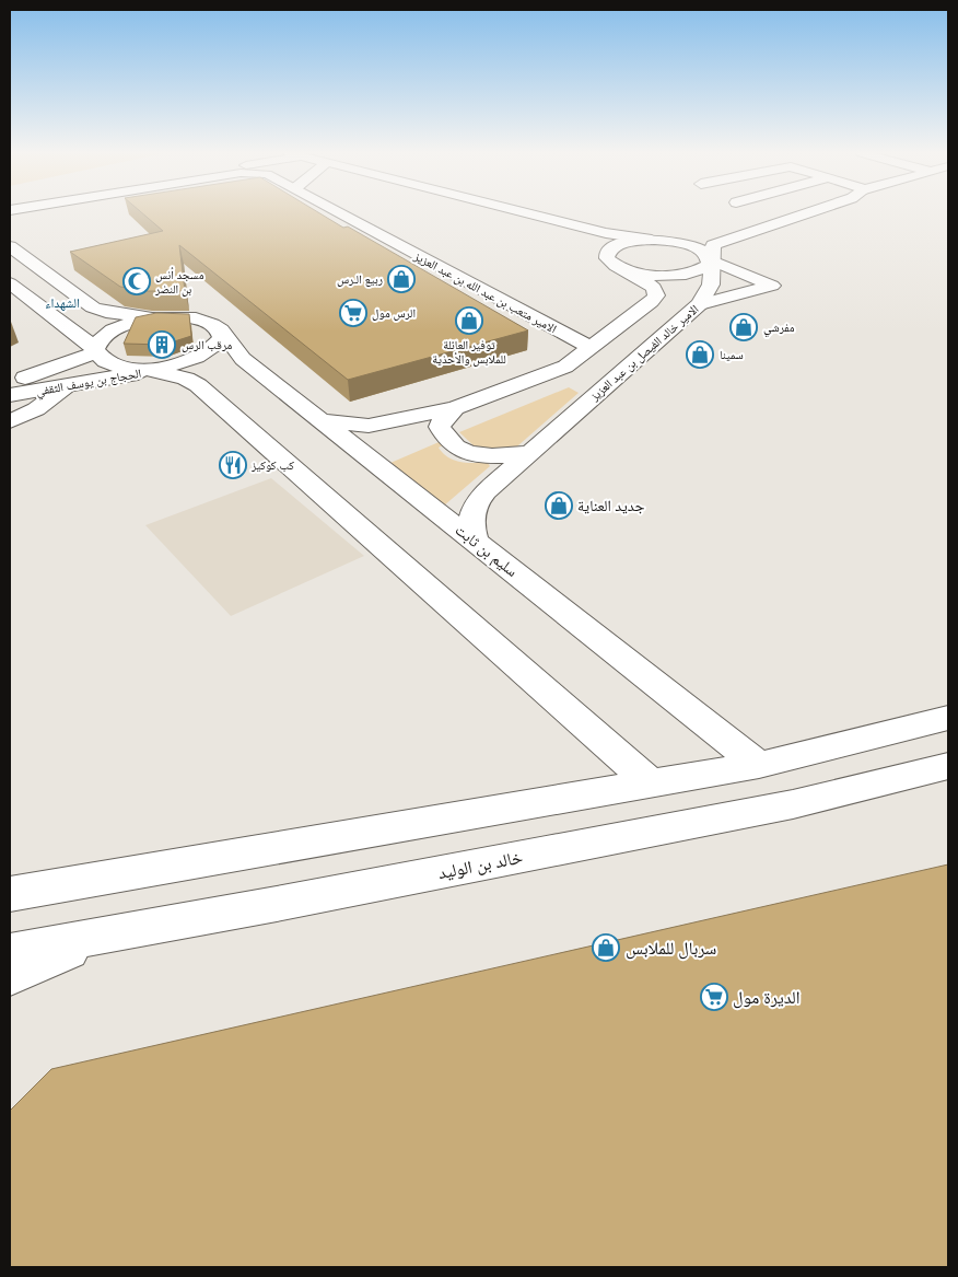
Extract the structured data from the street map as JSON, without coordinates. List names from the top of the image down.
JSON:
{
  "streets": {
    "street": [
      "الامير متعب بن عبد الله بن عبد العزيز",
      "الامير خالد الفيصل بن عبد العزيز",
      "الحجاج بن يوسف الثقفي",
      "سليم بن ثابت",
      "خالد بن الوليد"
    ]
  },
  "crossings": [
    ["الامير خالد الفيصل بن عبد العزيز", "سليم بن ثابت"],
    ["الحجاج بن يوسف الثقفي", "سليم بن ثابت"]
  ],
  "districts": ["الشهداء"],
  "places": {
    "shop": [
      "ربيع الـرس",
      "توفير العائلة للملابس والأحذية",
      "مفرشي",
      "سمينا",
      "جديد العناية",
      "سربال للملابس"
    ],
    "mosque": ["مسجد أنس بن النضر"],
    "supermarket": ["الرس مول", "الديرة مول"],
    "building": ["مرقب الرس"],
    "restaurant": ["كب كوكيز"]
  }
}
